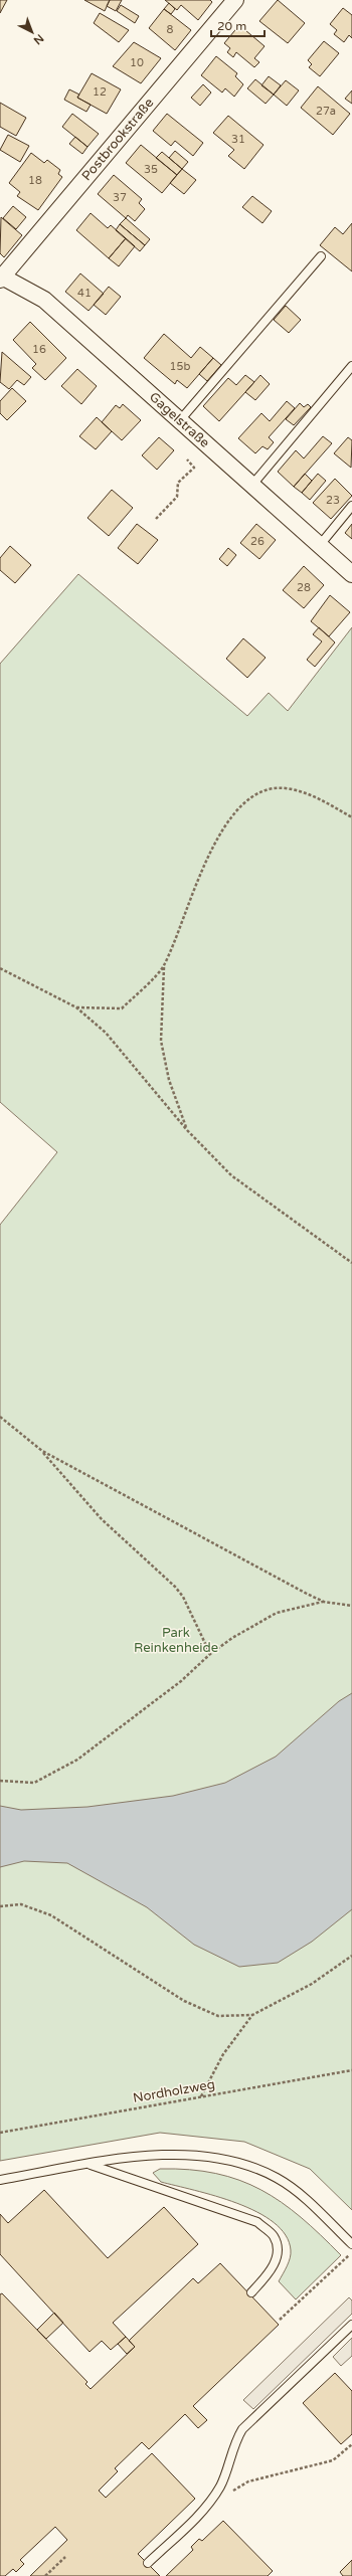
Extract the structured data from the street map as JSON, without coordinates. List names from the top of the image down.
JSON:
{
  "streets": {
    "street": ["Postbrookstraße", "Gagelstraße"],
    "path": ["Nordholzweg"]
  },
  "crossings": [
    ["Postbrookstraße", "Gagelstraße"]
  ],
  "parks": ["Park Reinkenheide"],
  "house_numbers": [
    "8",
    "10",
    "12",
    "27a",
    "31",
    "35",
    "18",
    "37",
    "41",
    "16",
    "15b",
    "23",
    "26",
    "28"
  ],
  "scale_bar": "20 m",
  "north": "bottom right"
}
